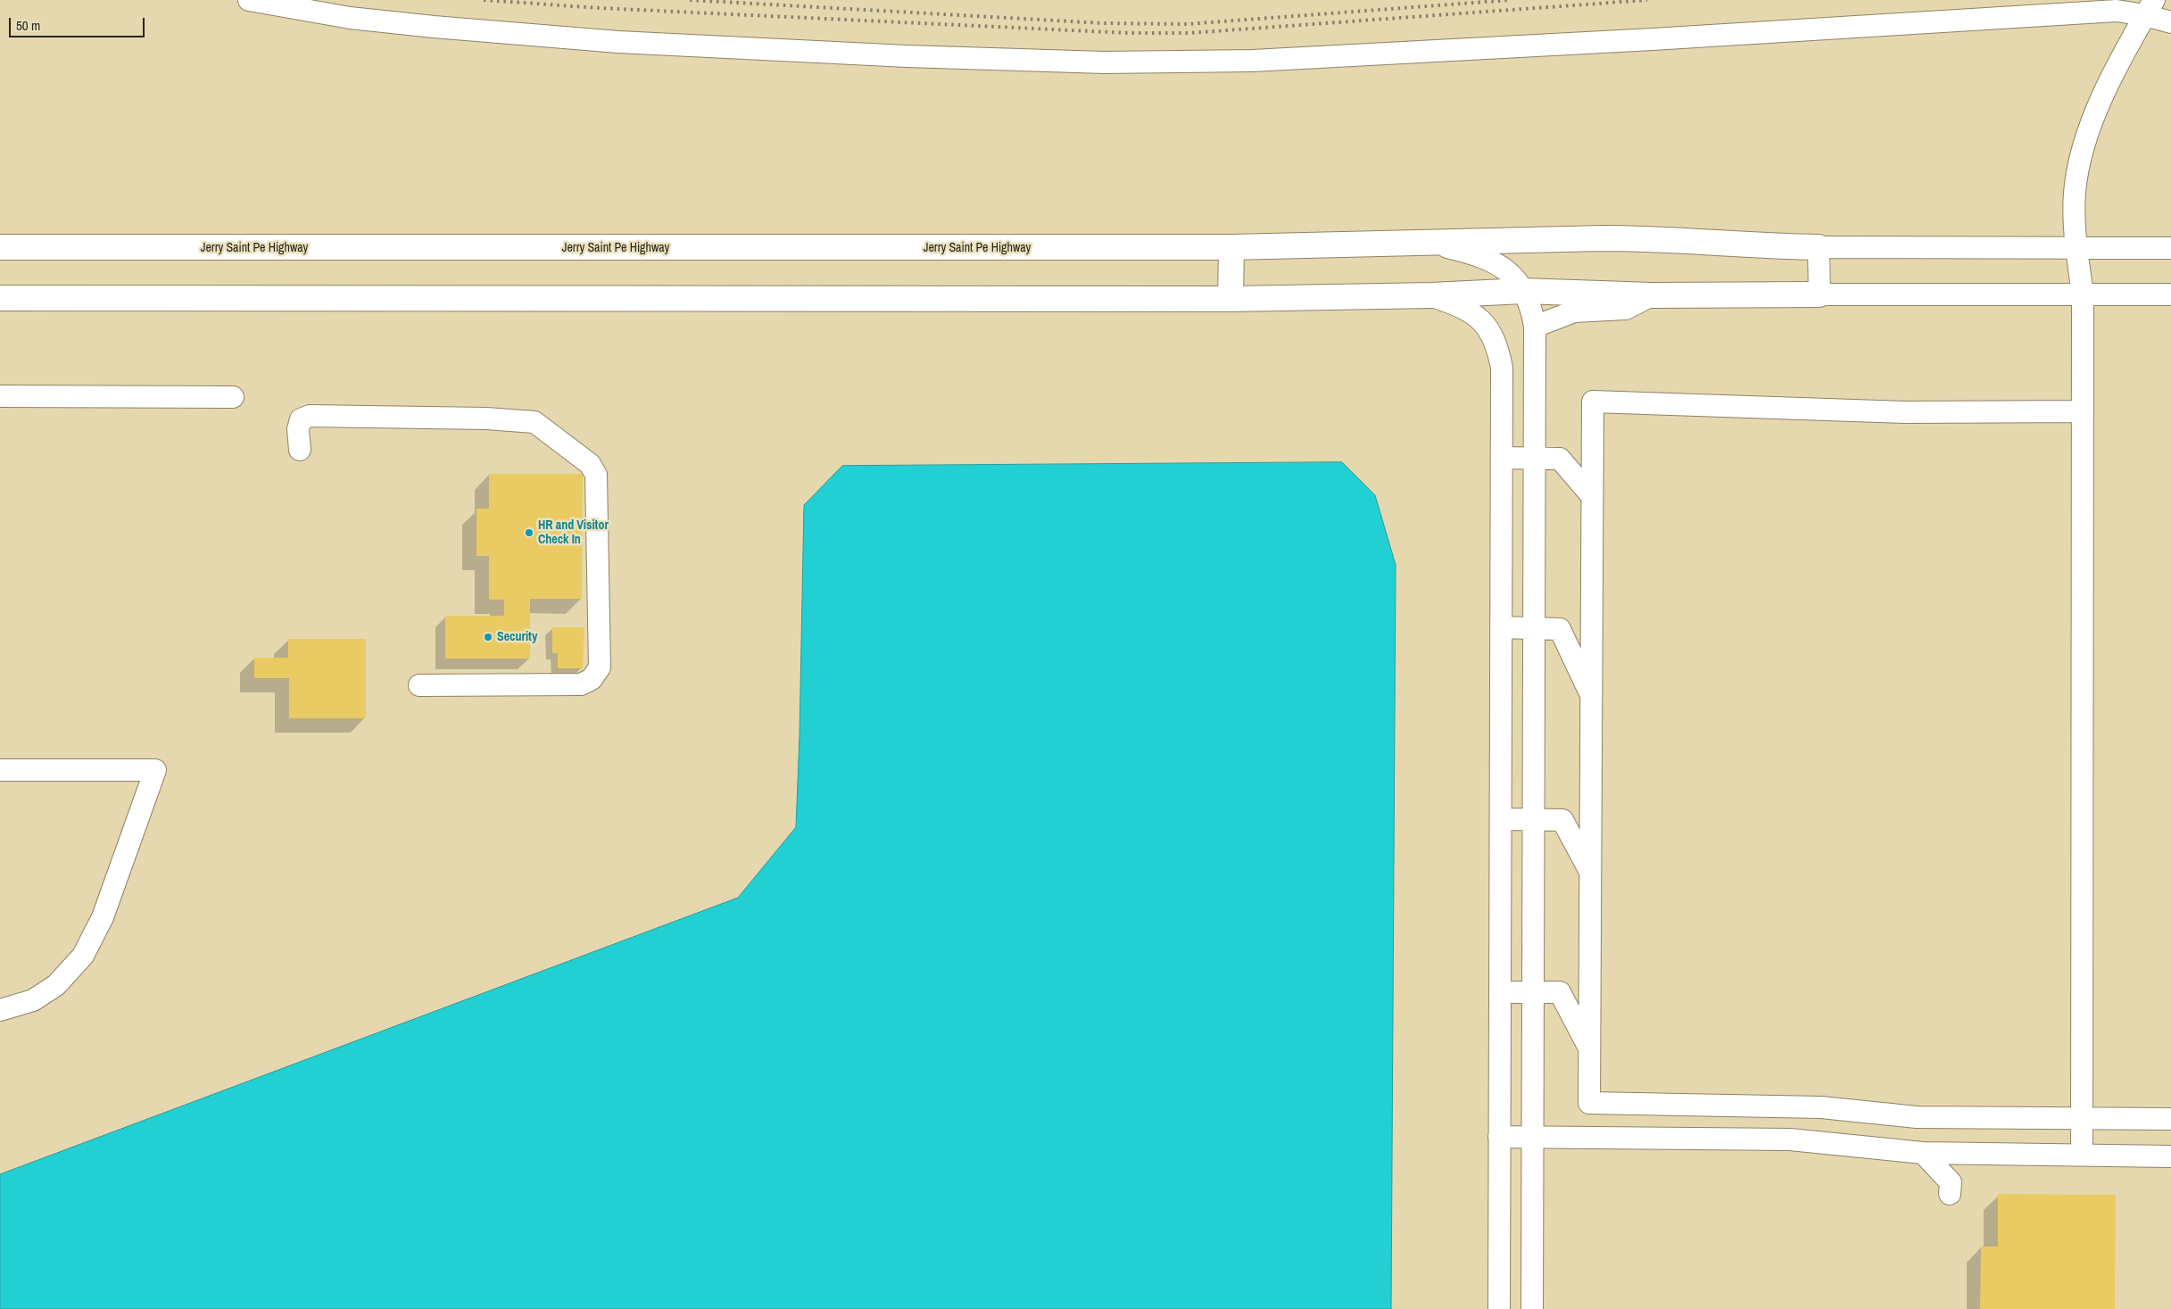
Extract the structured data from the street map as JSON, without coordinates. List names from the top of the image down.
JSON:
{
  "streets": {
    "main road": ["Jerry Saint Pe Highway"]
  },
  "places": ["HR and Visitor Check In", "Security"],
  "scale_bar": "50 m"
}
